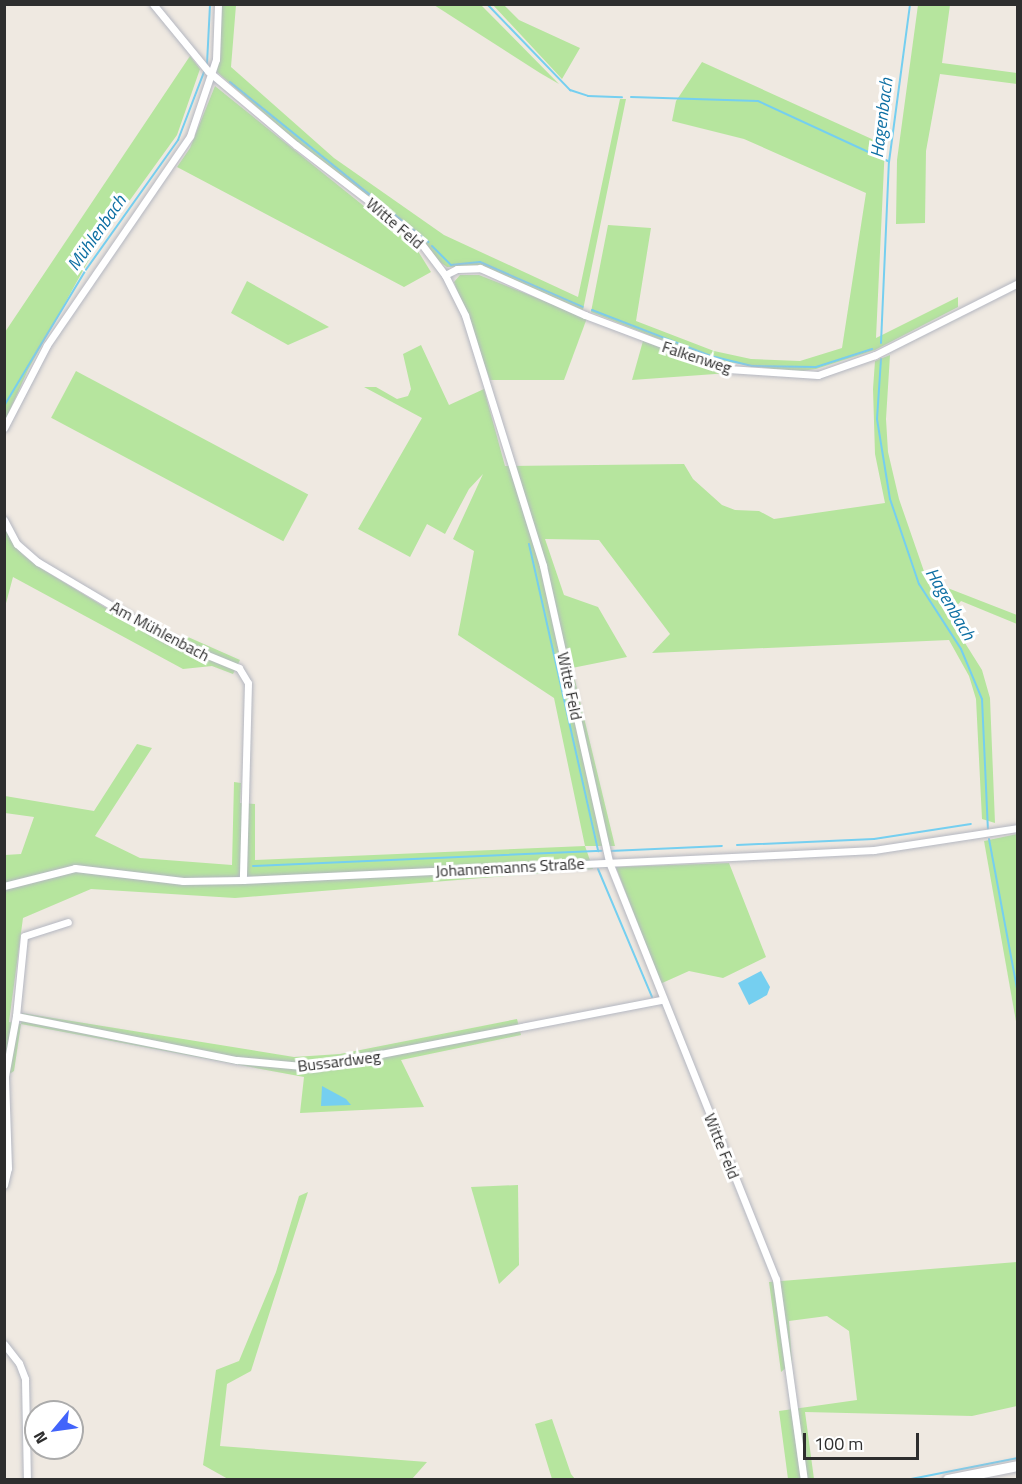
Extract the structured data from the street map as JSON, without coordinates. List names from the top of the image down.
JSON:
{
  "streets": {
    "street": [
      "Witte Feld",
      "Falkenweg",
      "Am Mühlenbach",
      "Johannemanns Straße",
      "Bussardweg"
    ]
  },
  "crossings": [
    ["Witte Feld", "Falkenweg"],
    ["Witte Feld", "Johannemanns Straße"],
    ["Witte Feld", "Bussardweg"],
    ["Am Mühlenbach", "Johannemanns Straße"]
  ],
  "water": ["Hagenbach", "Mühlenbach"],
  "scale_bar": "100 m",
  "north": "bottom left"
}
